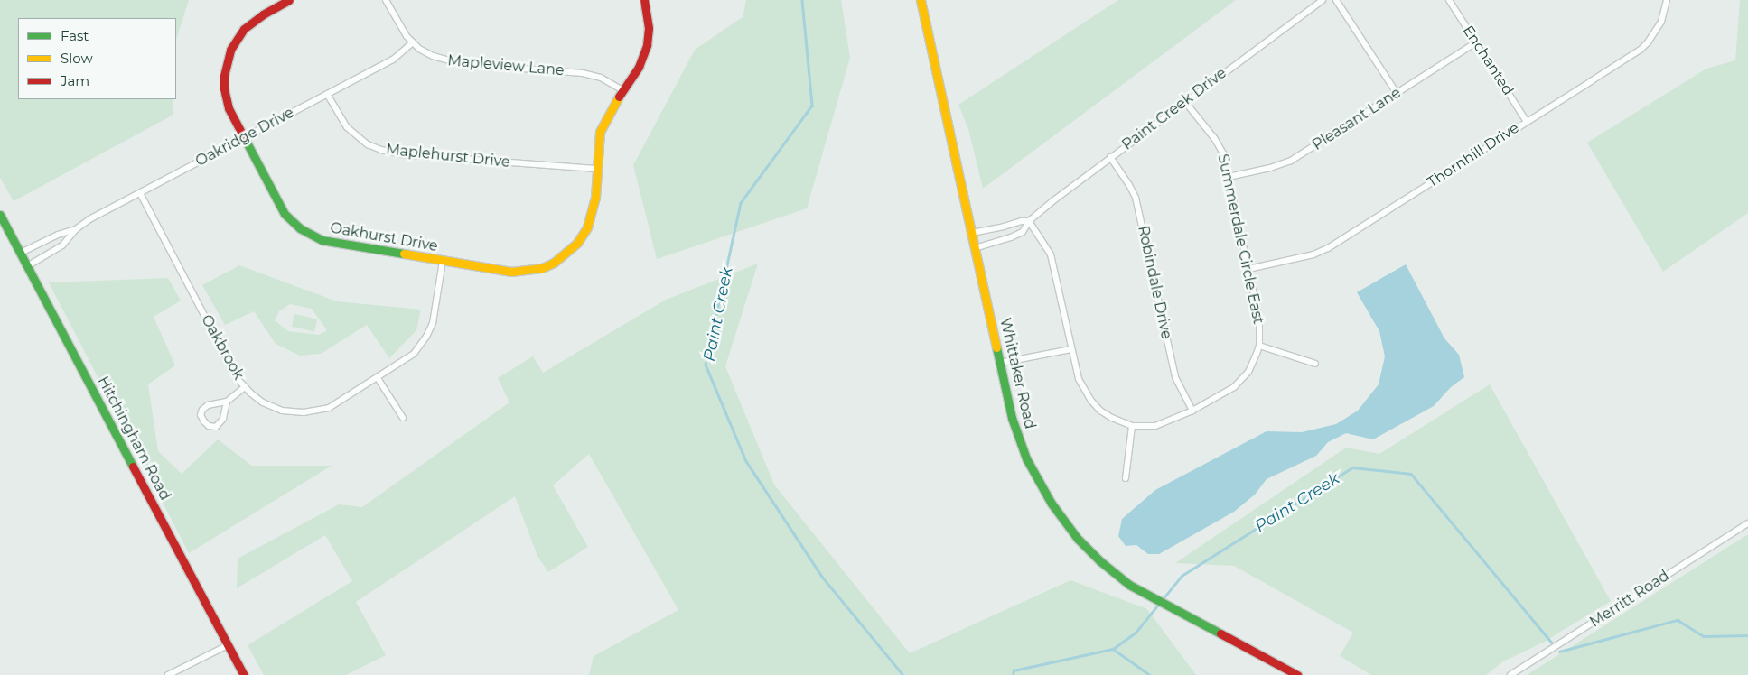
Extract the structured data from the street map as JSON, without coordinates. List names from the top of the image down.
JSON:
{
  "streets": {
    "street": [
      "Enchanted",
      "Mapleview Lane",
      "Paint Creek Drive",
      "Pleasant Lane",
      "Oakridge Drive",
      "Thornhill Drive",
      "Maplehurst Drive",
      "Oakhurst Drive",
      "Summerdale Circle East",
      "Robindale Drive",
      "Oakbrook",
      "Whittaker Road",
      "Hitchingham Road",
      "Merritt Road"
    ]
  },
  "crossings": [
    ["Enchanted", "Pleasant Lane"],
    ["Enchanted", "Thornhill Drive"],
    ["Mapleview Lane", "Oakridge Drive"],
    ["Mapleview Lane", "Oakhurst Drive"],
    ["Paint Creek Drive", "Summerdale Circle East"],
    ["Paint Creek Drive", "Robindale Drive"],
    ["Paint Creek Drive", "Whittaker Road"],
    ["Pleasant Lane", "Summerdale Circle East"],
    ["Oakridge Drive", "Maplehurst Drive"],
    ["Oakridge Drive", "Oakhurst Drive"],
    ["Oakridge Drive", "Oakbrook"],
    ["Oakridge Drive", "Hitchingham Road"],
    ["Thornhill Drive", "Summerdale Circle East"],
    ["Maplehurst Drive", "Oakhurst Drive"],
    ["Oakhurst Drive", "Oakbrook"],
    ["Summerdale Circle East", "Robindale Drive"]
  ],
  "water": ["Paint Creek"],
  "legend": ["Fast", "Slow", "Jam"]
}
